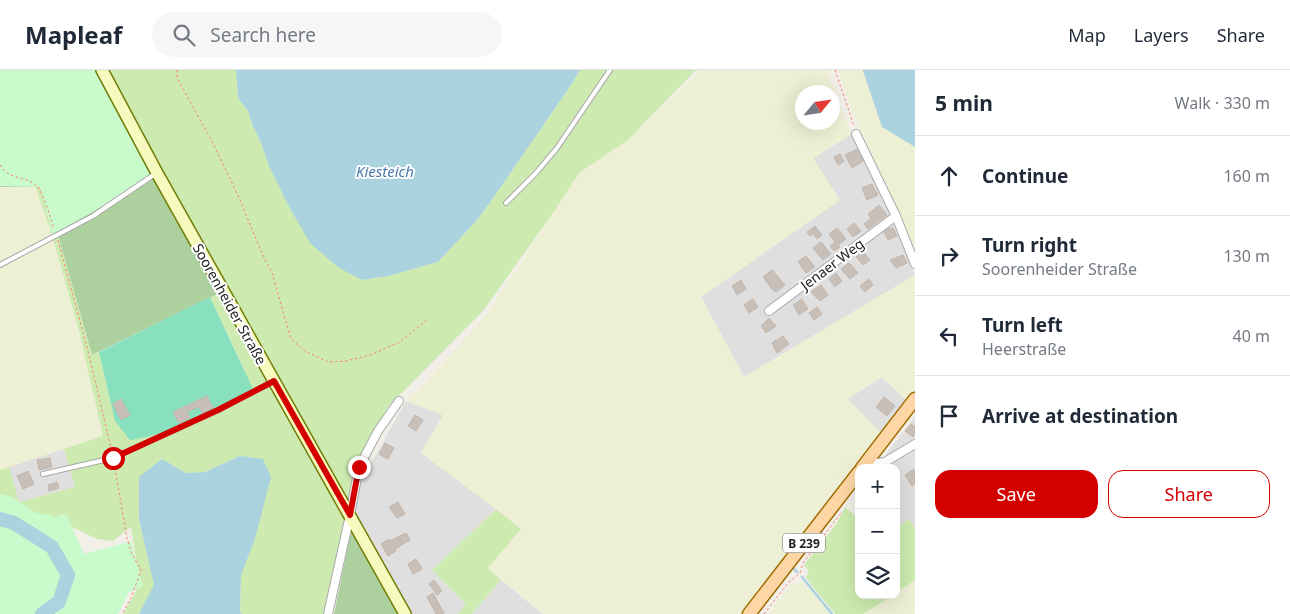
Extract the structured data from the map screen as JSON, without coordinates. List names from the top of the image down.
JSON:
{
  "streets": {
    "main road": ["Soorenheider Straße", "B 239"],
    "street": ["Jenaer Weg"]
  },
  "water": ["Kiesteich"],
  "north": "top right",
  "page": {
    "header": "Mapleaf",
    "search": "Search here",
    "nav": ["Map", "Layers", "Share"],
    "heading": ["5 min", "Walk · 330 m"],
    "list": [
      ["Continue", "160 m"],
      ["Turn right", "Soorenheider Straße", "130 m"],
      ["Turn left", "Heerstraße", "40 m"],
      "Arrive at destination"
    ],
    "buttons": ["Save", "Share"],
    "map_buttons": ["+", "−"]
  }
}
